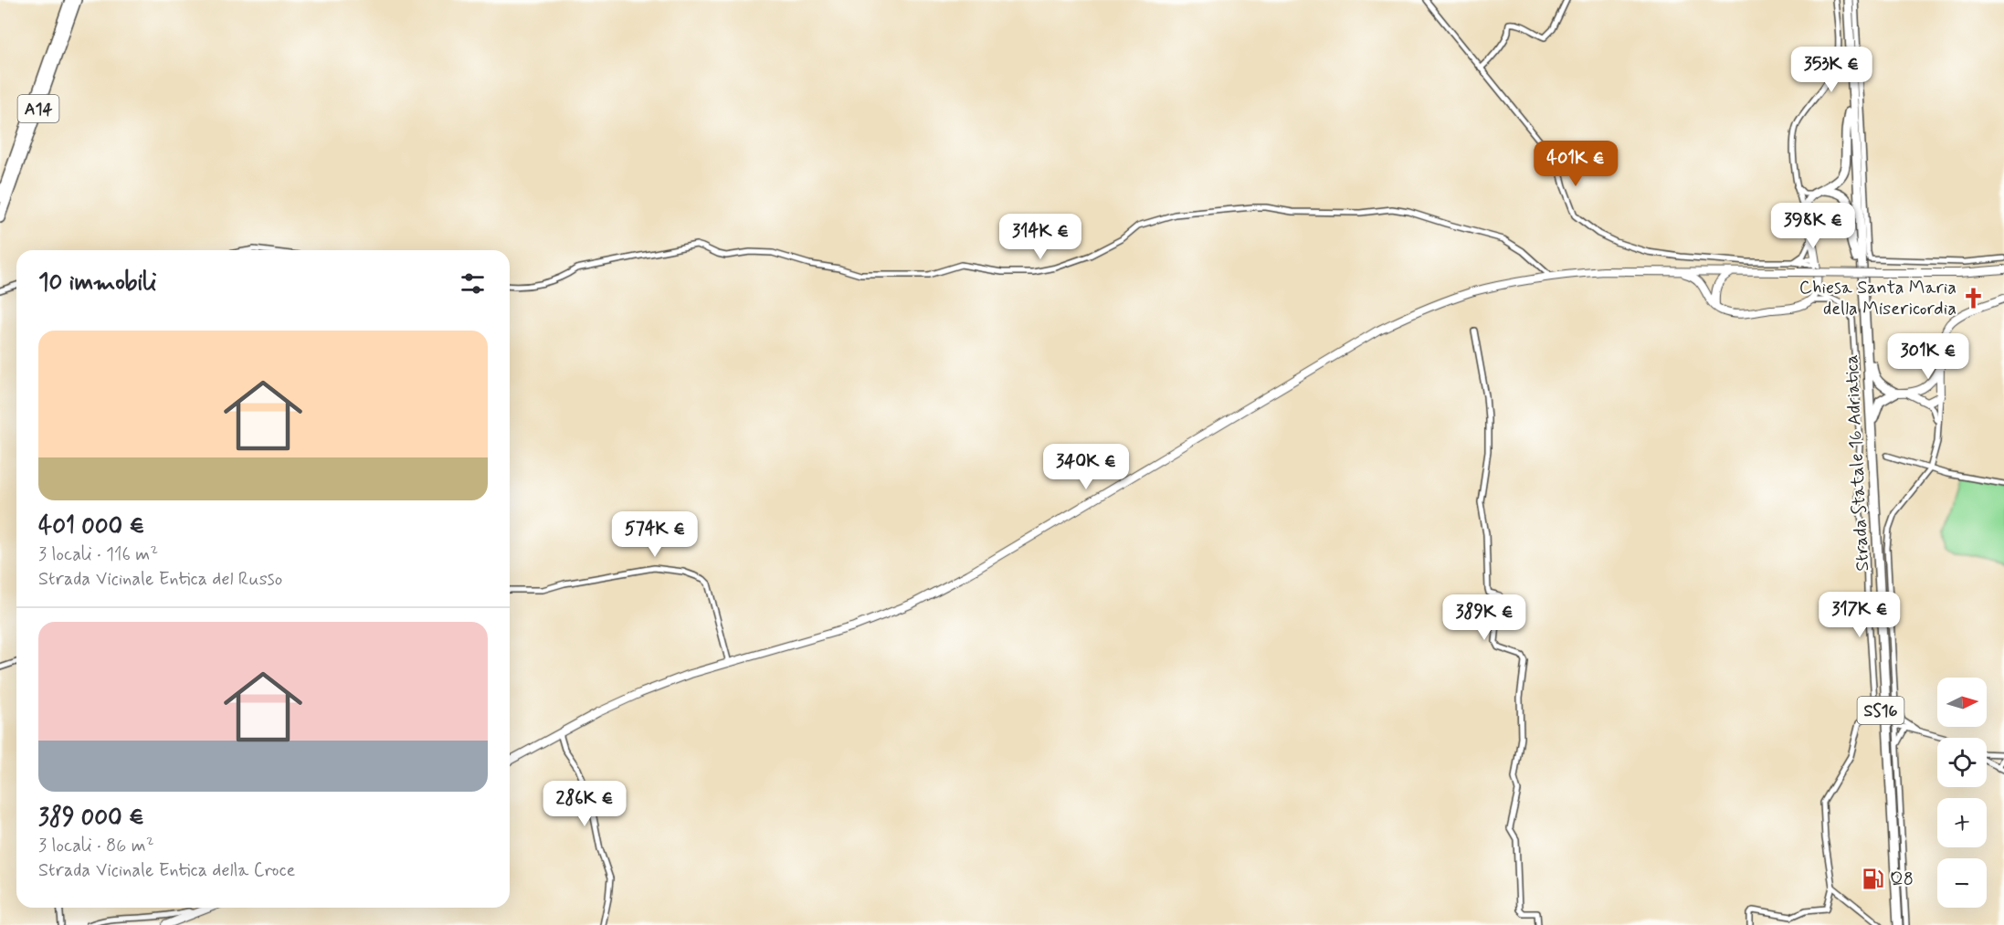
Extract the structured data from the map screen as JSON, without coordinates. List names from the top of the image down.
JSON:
{
  "streets": {
    "highway": ["A14", "Strada Statale 16 Adriatica", "SS16"]
  },
  "places": {
    "church": ["Chiesa Santa Maria della Misericordia"],
    "fuel station": ["Q8"]
  },
  "north": "right",
  "page": {
    "price": [
      "353K €",
      "401K €",
      "398K €",
      "314K €",
      "301K €",
      "340K €",
      "574K €",
      "317K €",
      "389K €",
      "286K €"
    ],
    "heading": "10 immobili",
    "list": [
      {
        "name": "401 000 €",
        "note": "3 locali · 116 m² · Strada Vicinale Entica del Russo"
      },
      {
        "name": "389 000 €",
        "note": "3 locali · 86 m² · Strada Vicinale Entica della Croce"
      }
    ],
    "map_buttons": ["+", "−"]
  }
}
